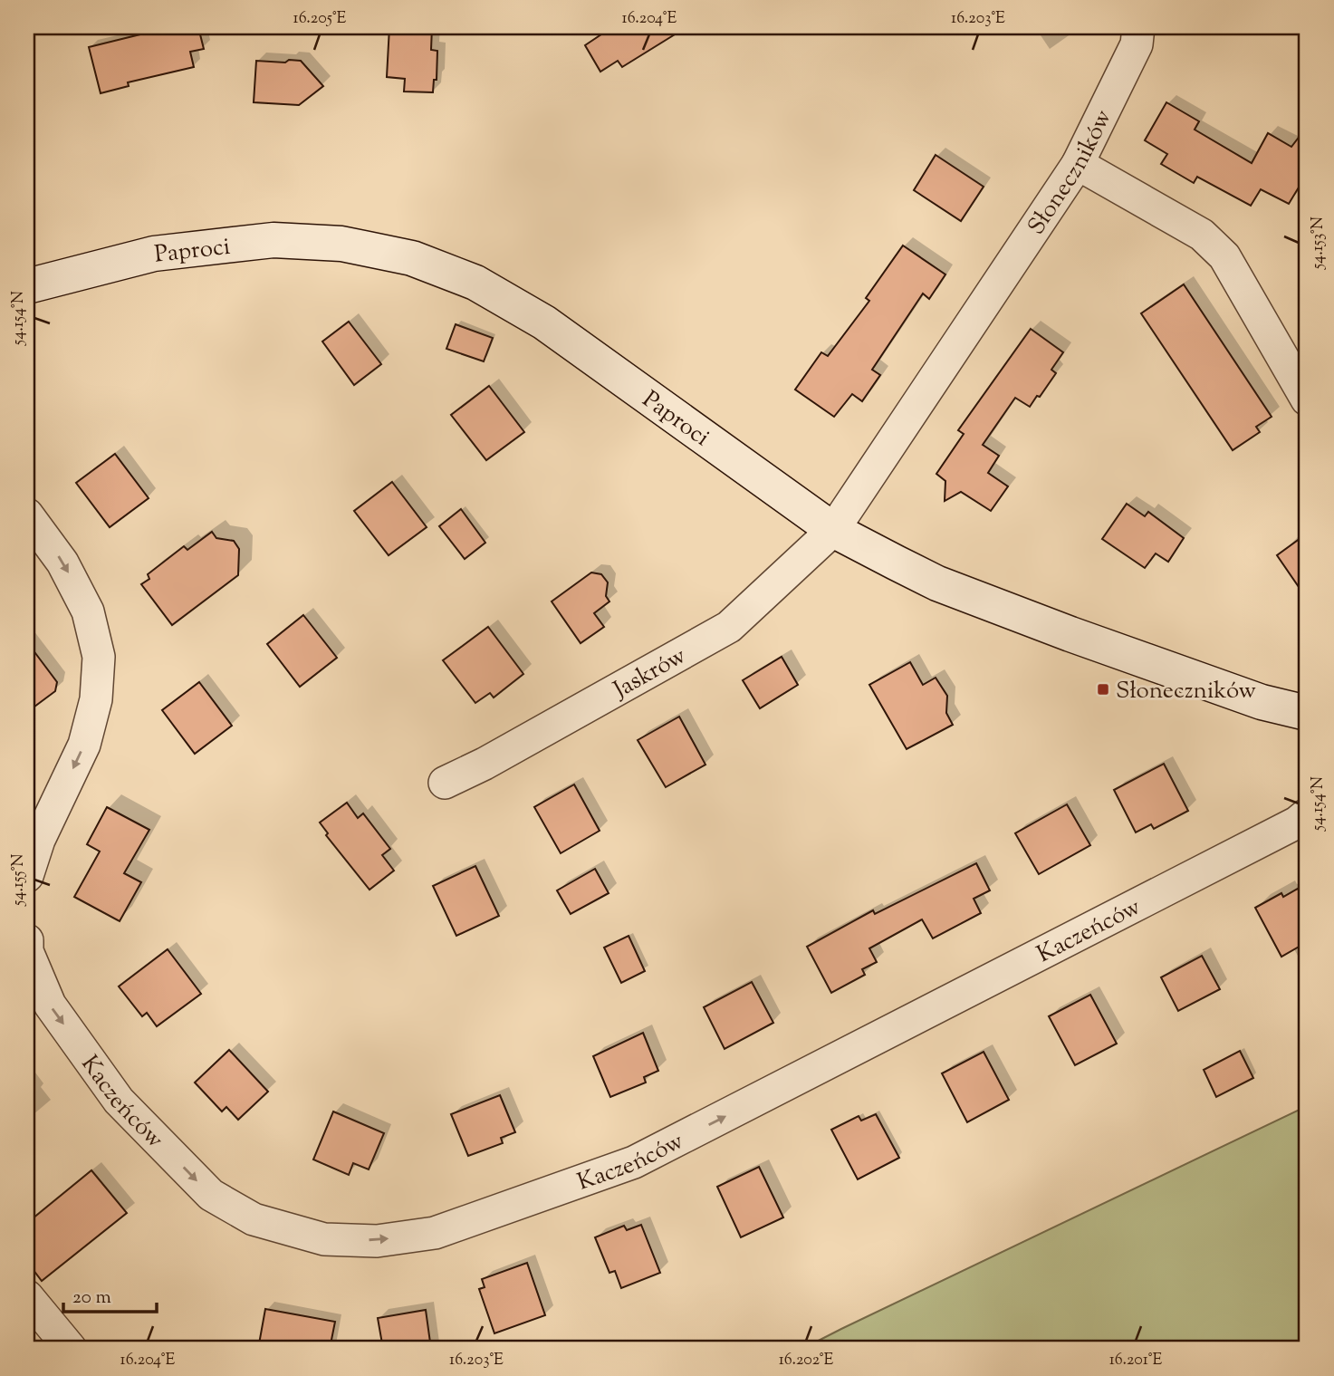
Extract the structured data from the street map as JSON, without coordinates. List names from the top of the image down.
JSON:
{
  "streets": {
    "street": [
      "Słoneczników",
      "Paproci",
      "Jaskrów",
      "Kaczeńców"
    ]
  },
  "crossings": [
    ["Słoneczników", "Paproci"],
    ["Słoneczników", "Jaskrów"],
    ["Paproci", "Jaskrów"]
  ],
  "one_way": ["Kaczeńców"],
  "places": {
    "transit": ["Słoneczników"]
  },
  "scale_bar": "20 m",
  "coordinates": [
    "16.205°E",
    "16.204°E",
    "16.203°E",
    "54.153°N",
    "54.154°N",
    "54.155°N",
    "16.202°E",
    "16.201°E"
  ]
}
